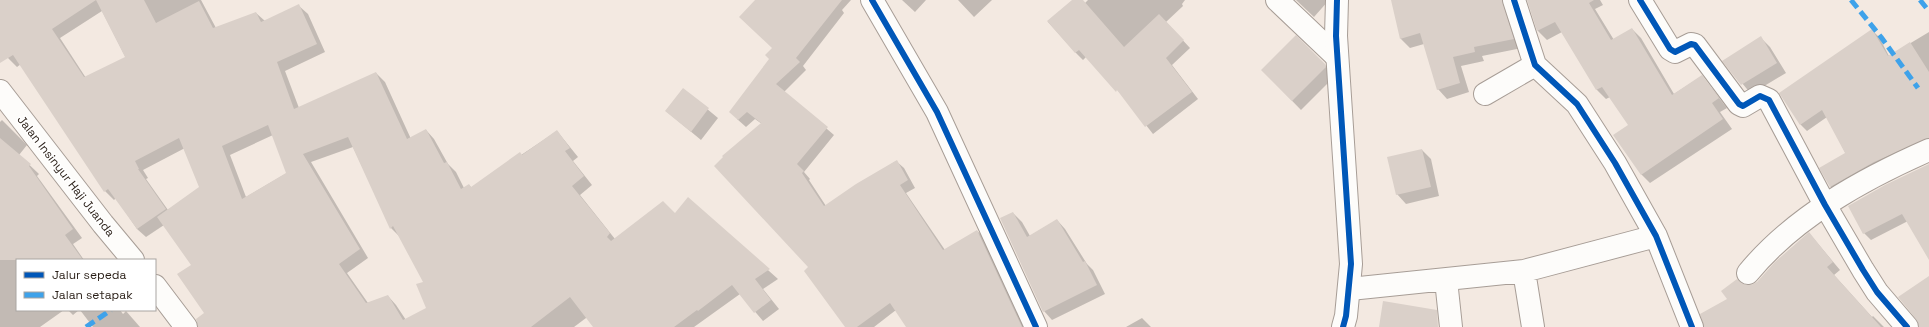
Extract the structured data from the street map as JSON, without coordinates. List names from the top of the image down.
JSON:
{
  "streets": {
    "street": ["Jalan Insinyur Haji Juanda"]
  },
  "legend": ["Jalur sepeda", "Jalan setapak"]
}
